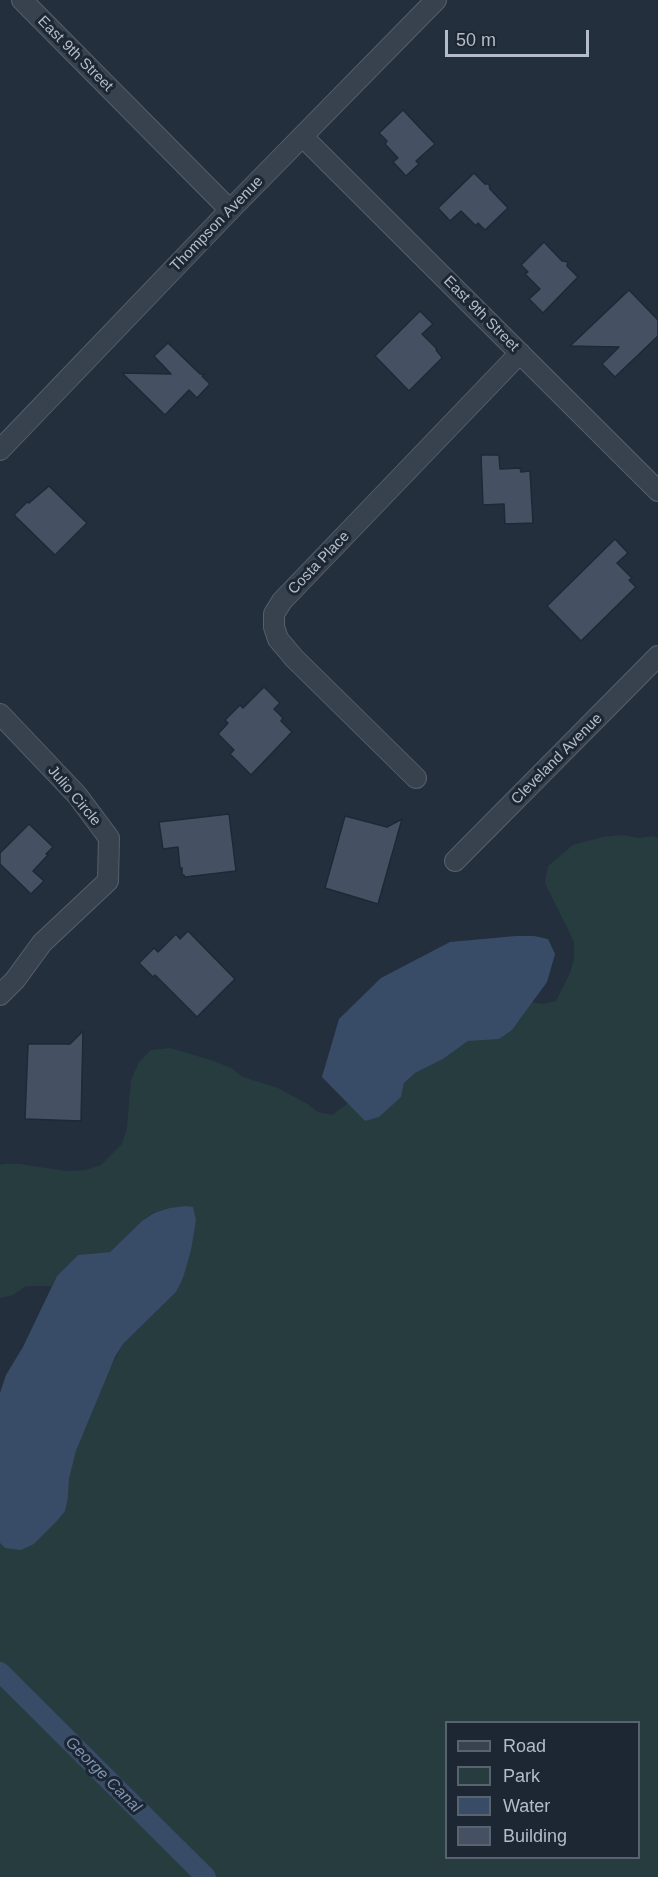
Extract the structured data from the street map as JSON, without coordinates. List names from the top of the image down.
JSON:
{
  "streets": {
    "street": [
      "East 9th Street",
      "Thompson Avenue",
      "Costa Place",
      "Cleveland Avenue",
      "Julio Circle"
    ]
  },
  "crossings": [
    ["East 9th Street", "Thompson Avenue"],
    ["East 9th Street", "Costa Place"]
  ],
  "water": ["George Canal"],
  "legend": [
    "Road",
    "Park",
    "Water",
    "Building"
  ],
  "scale_bar": "50 m"
}
